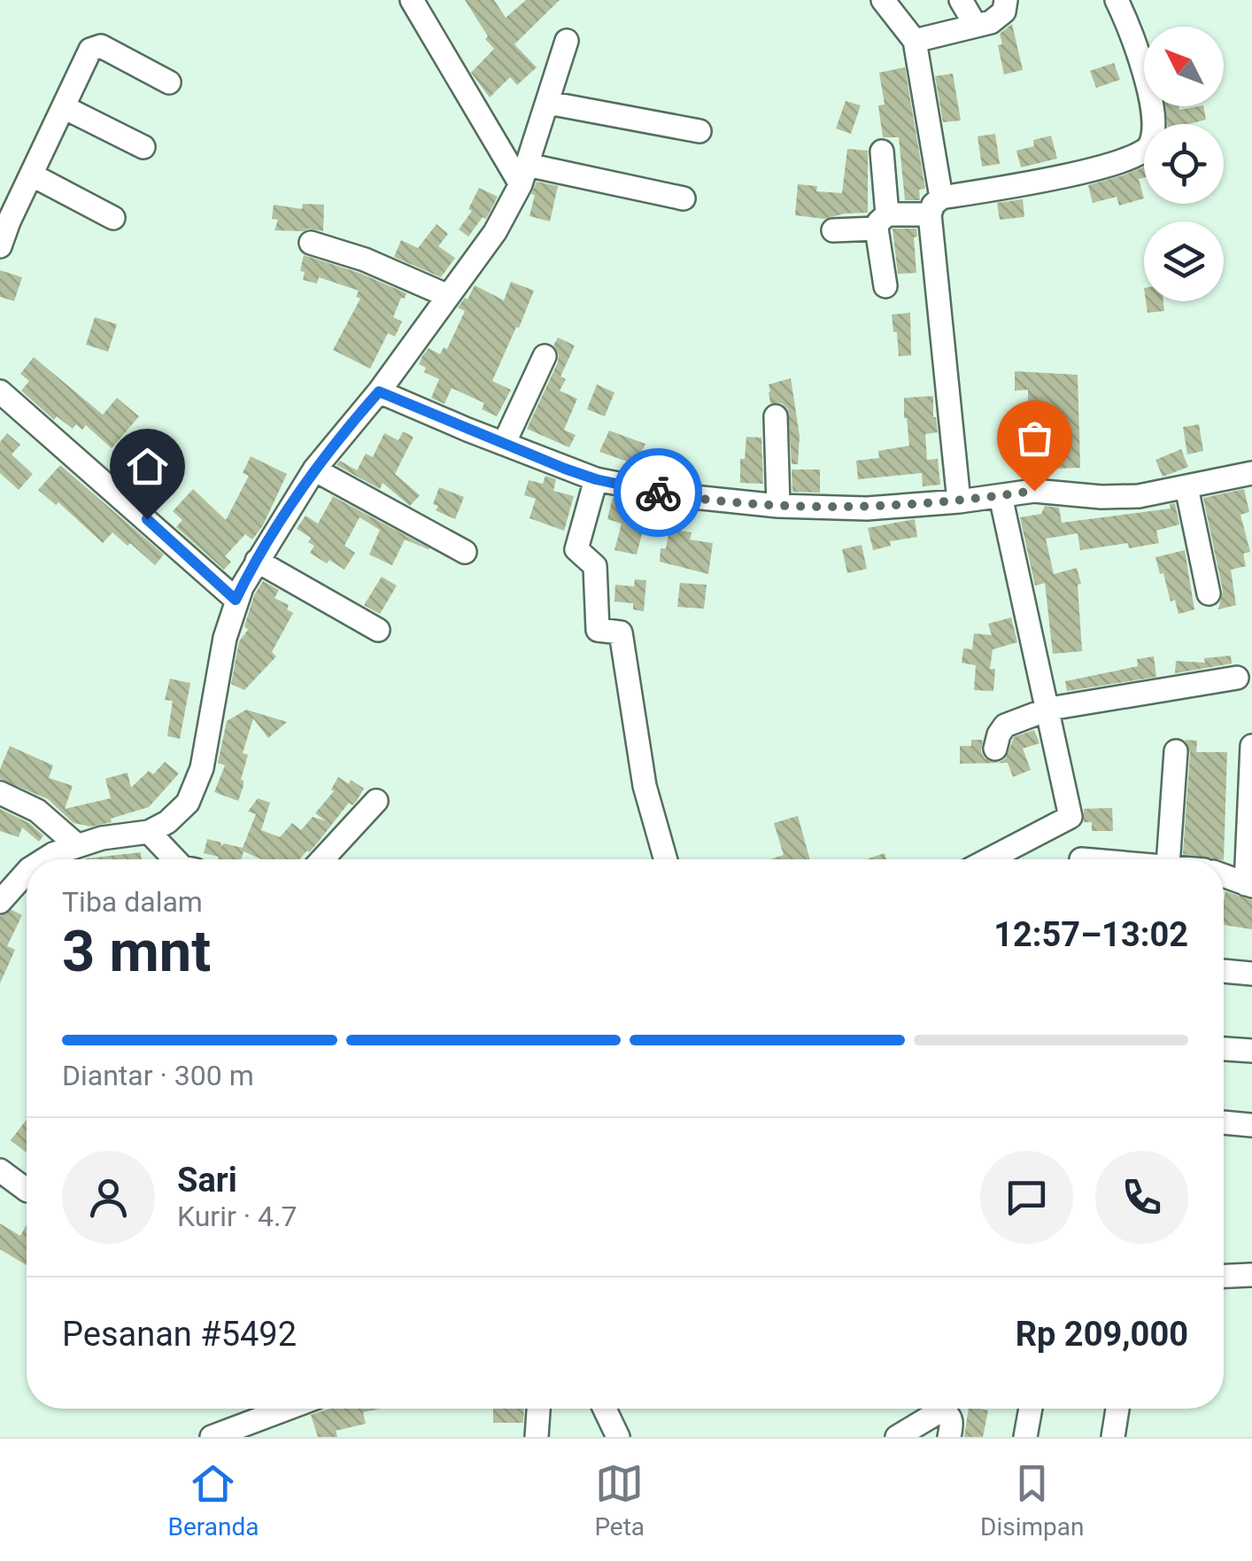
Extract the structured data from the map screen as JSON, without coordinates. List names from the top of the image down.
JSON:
{
  "north": "top left",
  "page": {
    "heading": ["3 mnt", "Tiba dalam", "12:57–13:02"],
    "panel": [
      "Sari",
      "Kurir · 4.7",
      "Pesanan #5492",
      "Rp 209,000"
    ],
    "bar": "Diantar · 300 m",
    "tabs": ["Beranda", "Peta", "Disimpan"]
  }
}
